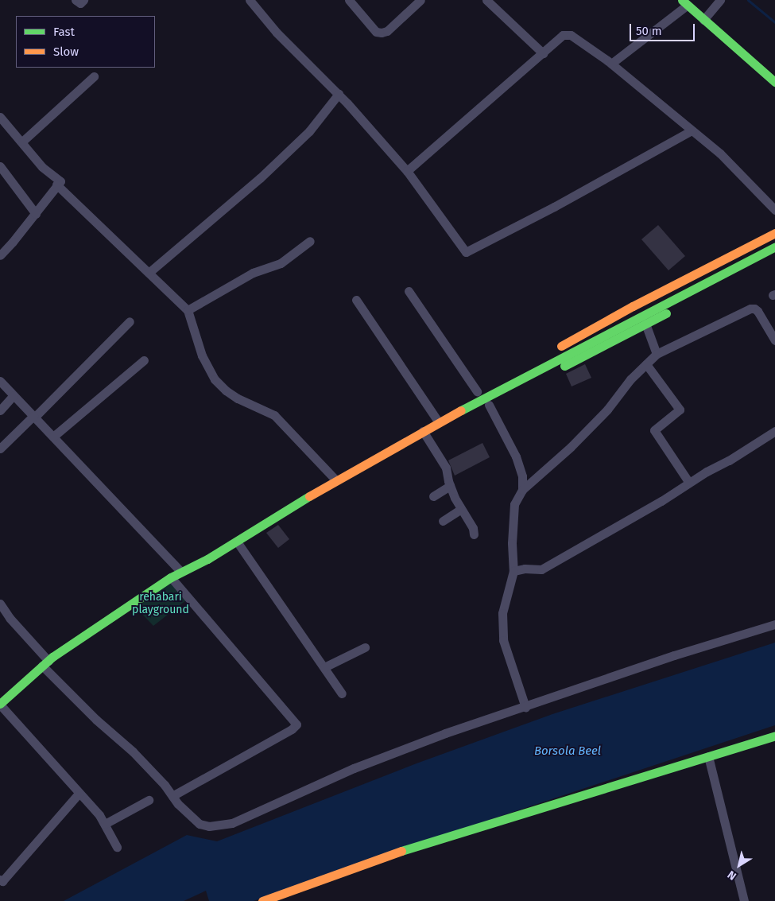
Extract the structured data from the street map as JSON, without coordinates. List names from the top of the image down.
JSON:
{
  "water": ["Borsola Beel"],
  "parks": ["rehabari playground"],
  "legend": ["Fast", "Slow"],
  "scale_bar": "50 m",
  "north": "bottom left"
}
